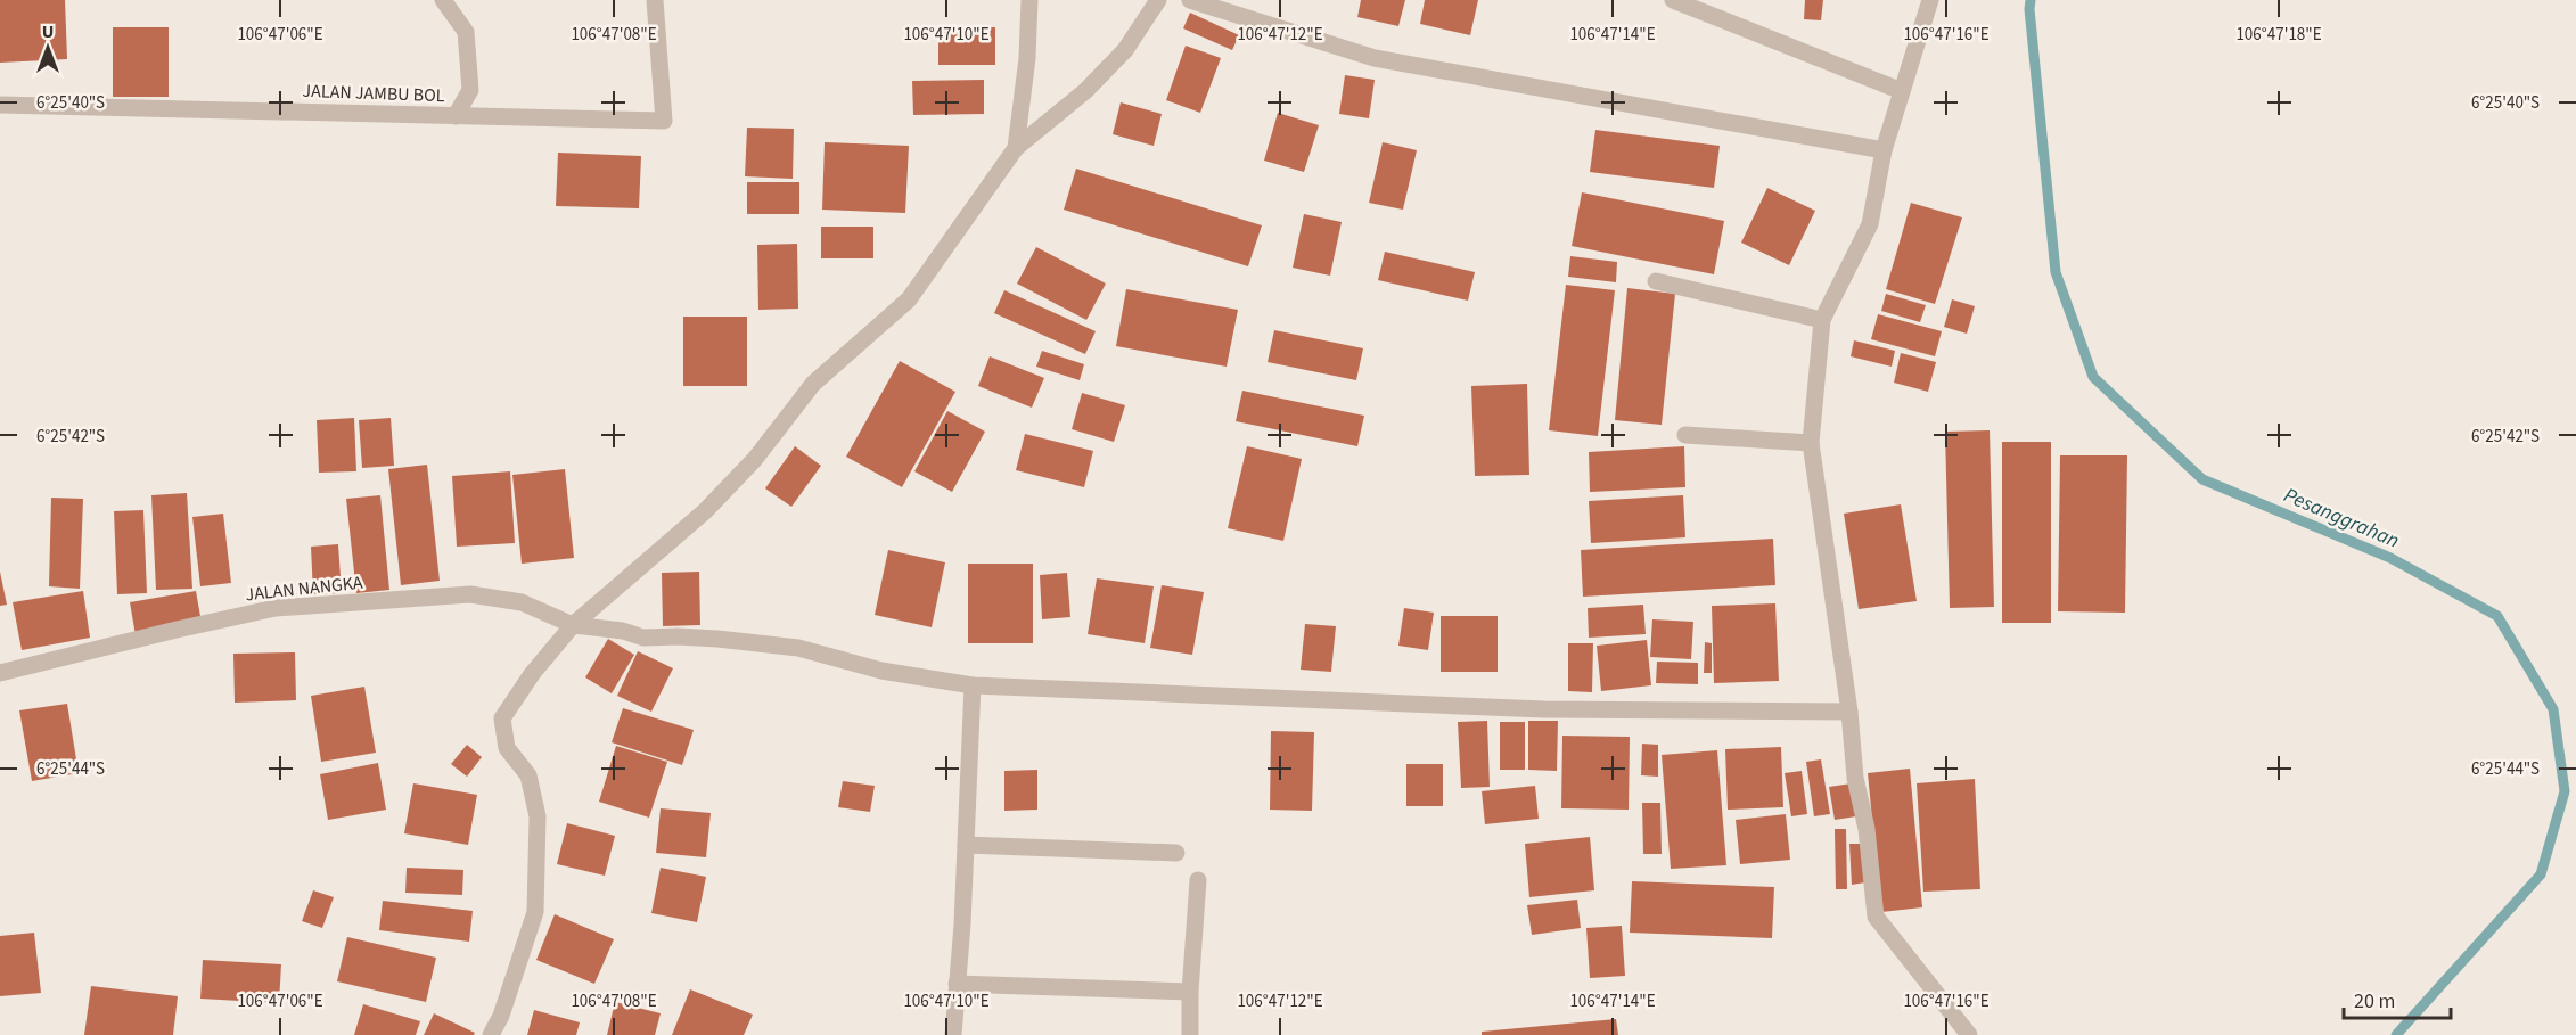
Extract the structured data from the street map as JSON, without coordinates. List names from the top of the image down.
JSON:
{
  "streets": {
    "street": ["JALAN JAMBU BOL", "JALAN NANGKA"]
  },
  "water": ["Pesanggrahan"],
  "scale_bar": "20 m",
  "north": "top",
  "coordinates": [
    "106°47'06\"E",
    "106°47'08\"E",
    "106°47'10\"E",
    "106°47'12\"E",
    "106°47'14\"E",
    "106°47'16\"E",
    "106°47'18\"E",
    "6°25'40\"S",
    "6°25'42\"S",
    "6°25'44\"S"
  ]
}
